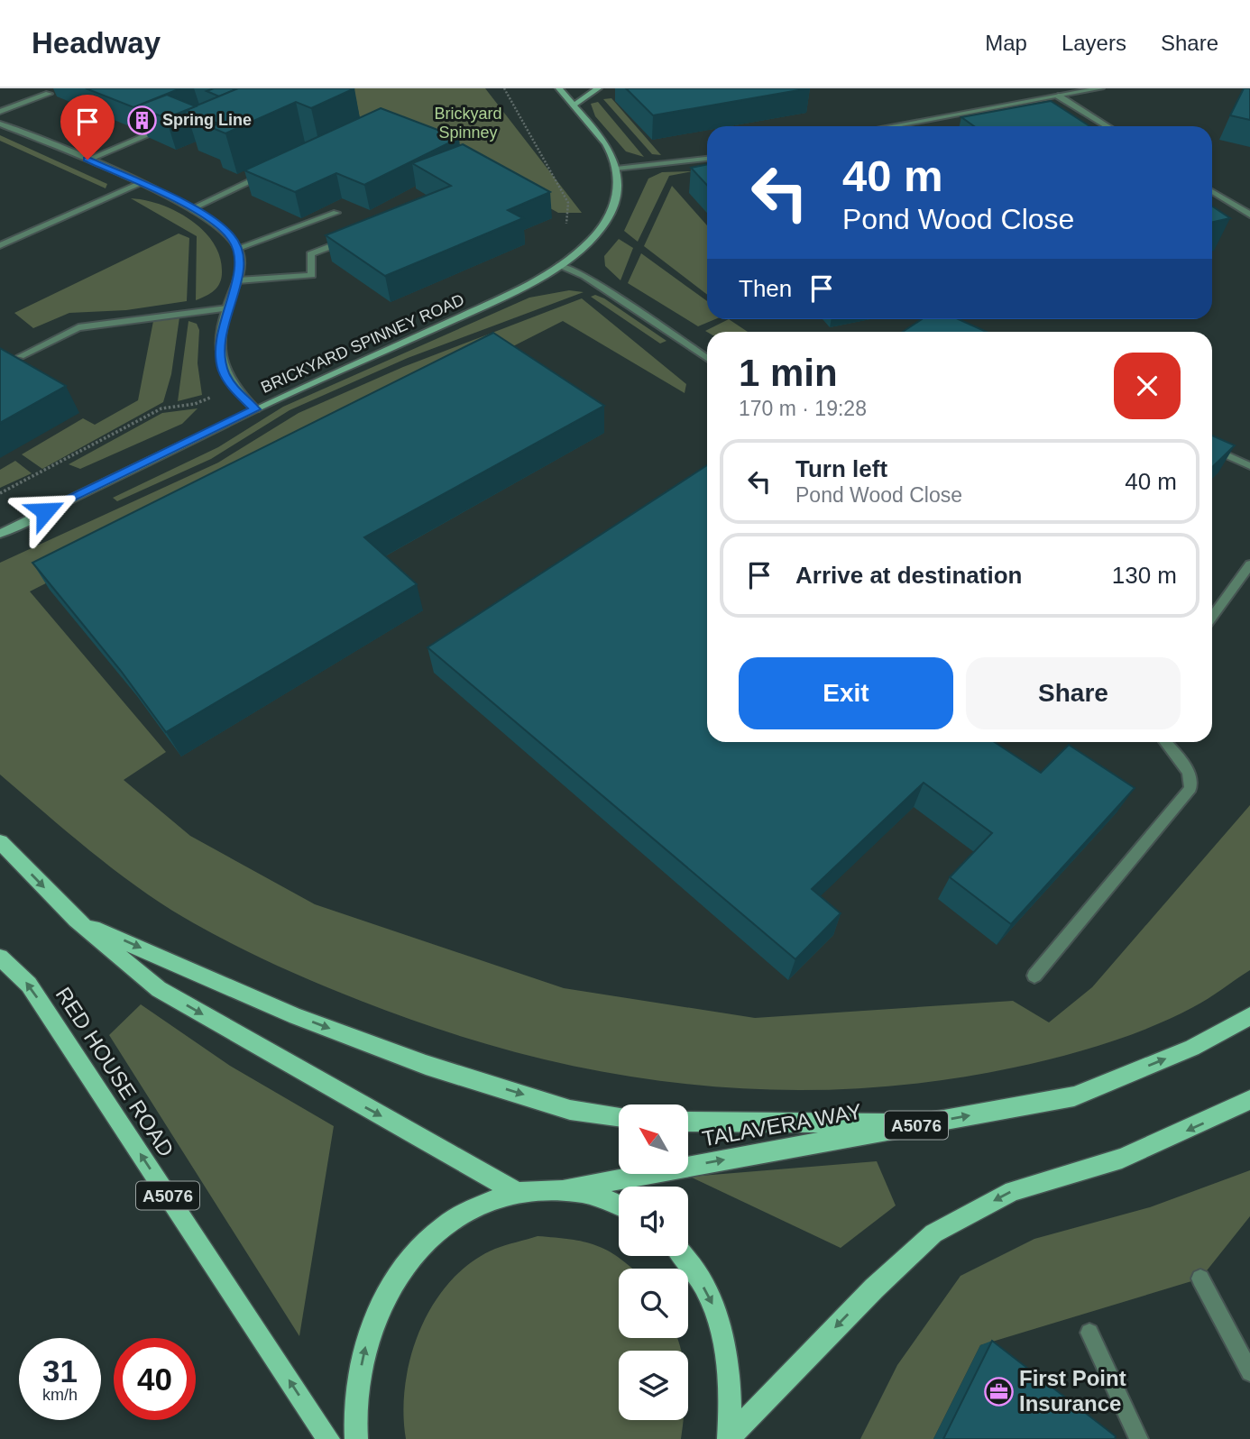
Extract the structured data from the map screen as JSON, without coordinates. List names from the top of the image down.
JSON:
{
  "streets": {
    "main road": ["RED HOUSE ROAD", "TALAVERA WAY", "A5076"],
    "street": ["BRICKYARD SPINNEY ROAD"]
  },
  "parks": ["Brickyard Spinney"],
  "places": {
    "building": ["Spring Line"],
    "office": ["First Point Insurance"]
  },
  "north": "top left",
  "page": {
    "header": "Headway",
    "nav": ["Map", "Layers", "Share"],
    "turn": ["40 m", "Pond Wood Close"],
    "then": "Then",
    "heading": ["1 min", "170 m · 19:28"],
    "list": [
      {
        "name": "Turn left",
        "note": "Pond Wood Close",
        "value": "40 m"
      },
      {
        "name": "Arrive at destination",
        "value": "130 m"
      }
    ],
    "buttons": ["Exit", "Share"],
    "speed": "31 km/h",
    "limit": "40"
  }
}
